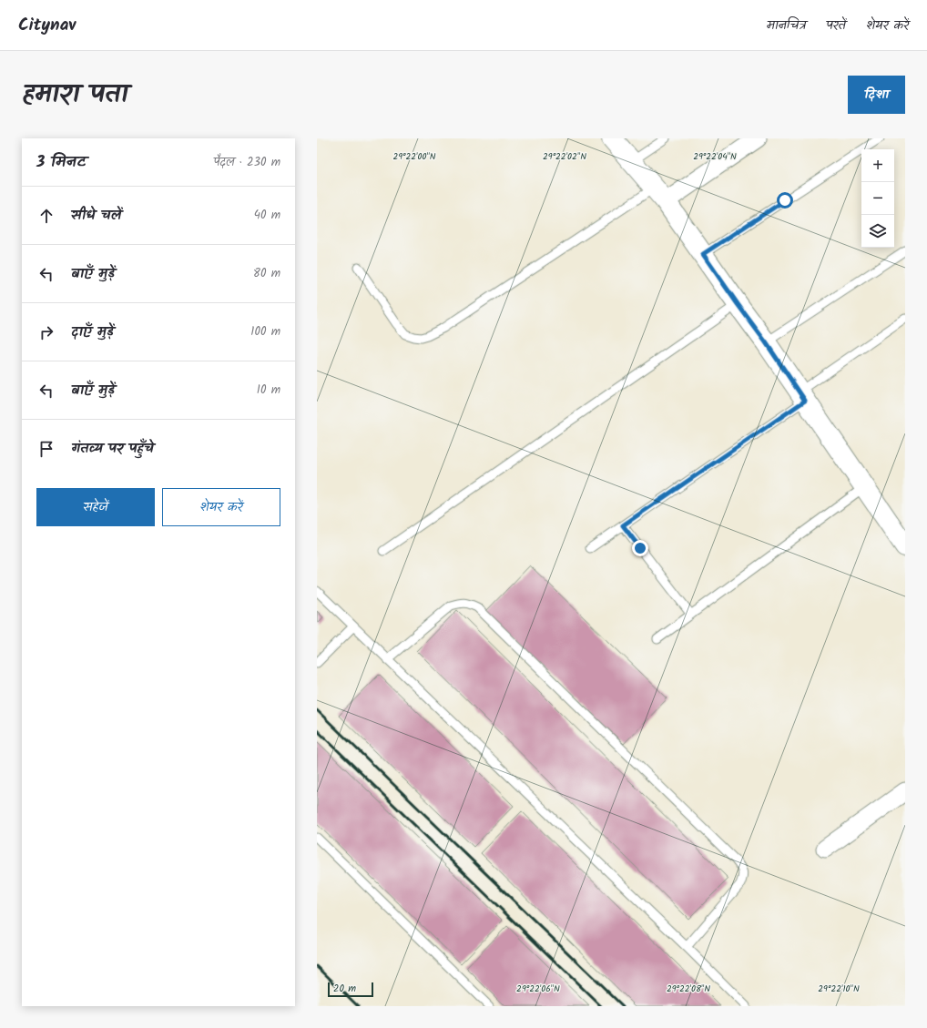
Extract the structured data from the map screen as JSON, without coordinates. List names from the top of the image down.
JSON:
{
  "scale_bar": "20 m",
  "page": {
    "header": "Citynav",
    "nav": ["मानचित्र", "परतें", "शेयर करें"],
    "title": "हमारा पता",
    "buttons": [
      "दिशा",
      ["सहेजें", "शेयर करें"]
    ],
    "heading": ["3 मिनट", "पैदल · 230 m"],
    "map_buttons": ["+", "−"],
    "list": [
      ["सीधे चलें", "40 m"],
      ["बाएँ मुड़ें", "80 m"],
      ["दाएँ मुड़ें", "100 m"],
      ["बाएँ मुड़ें", "10 m"],
      "गंतव्य पर पहुँचे"
    ],
    "scale": "20 m"
  },
  "coordinates": [
    "29°22'00\"N",
    "29°22'02\"N",
    "29°22'04\"N",
    "29°22'06\"N",
    "29°22'08\"N",
    "29°22'10\"N"
  ]
}
